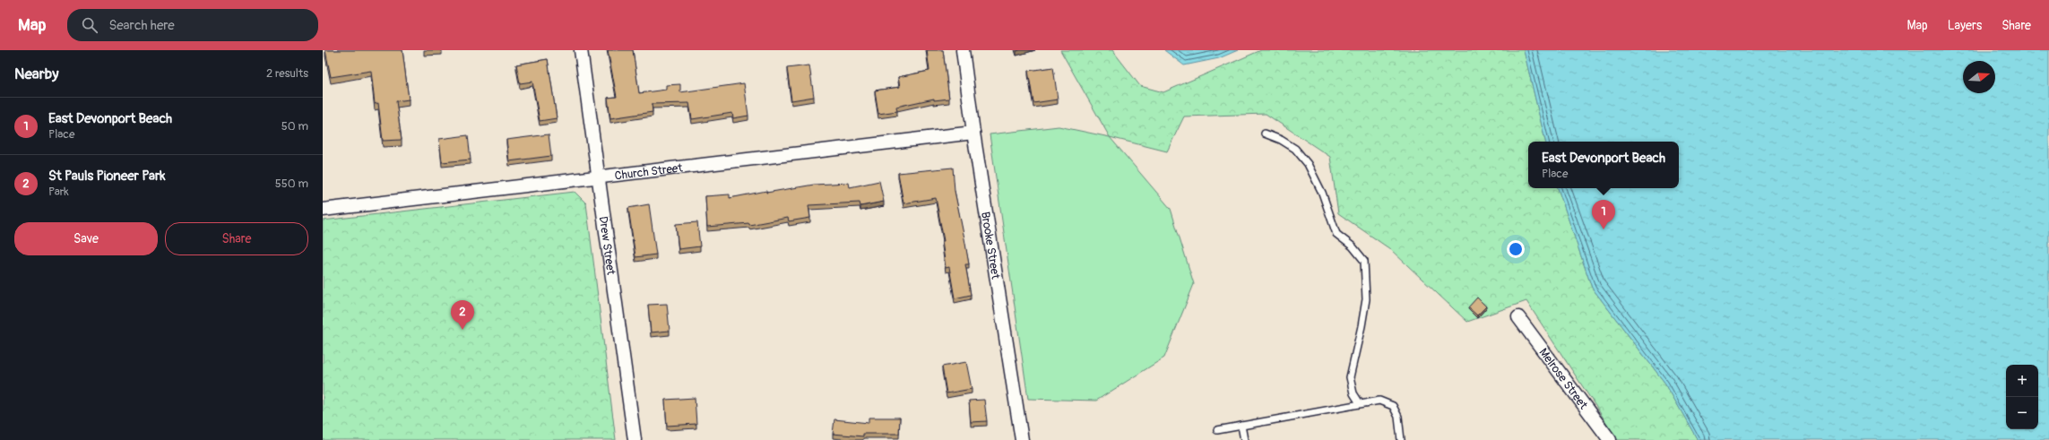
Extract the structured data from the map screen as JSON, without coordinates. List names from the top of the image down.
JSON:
{
  "streets": {
    "street": [
      "Church Street",
      "Drew Street",
      "Brooke Street",
      "Melrose Street"
    ]
  },
  "crossings": [
    ["Church Street", "Drew Street"],
    ["Church Street", "Brooke Street"]
  ],
  "north": "right",
  "page": {
    "header": "Map",
    "search": "Search here",
    "nav": ["Map", "Layers", "Share"],
    "heading": ["Nearby", "2 results"],
    "list": [
      {
        "mark": "1",
        "name": "East Devonport Beach",
        "note": "Place",
        "value": "50 m"
      },
      {
        "mark": "2",
        "name": "St Pauls Pioneer Park",
        "note": "Park",
        "value": "550 m"
      }
    ],
    "popup": ["East Devonport Beach", "Place"],
    "pins": ["1", "2"],
    "buttons": ["Save", "Share"],
    "map_buttons": ["+", "−"]
  }
}
